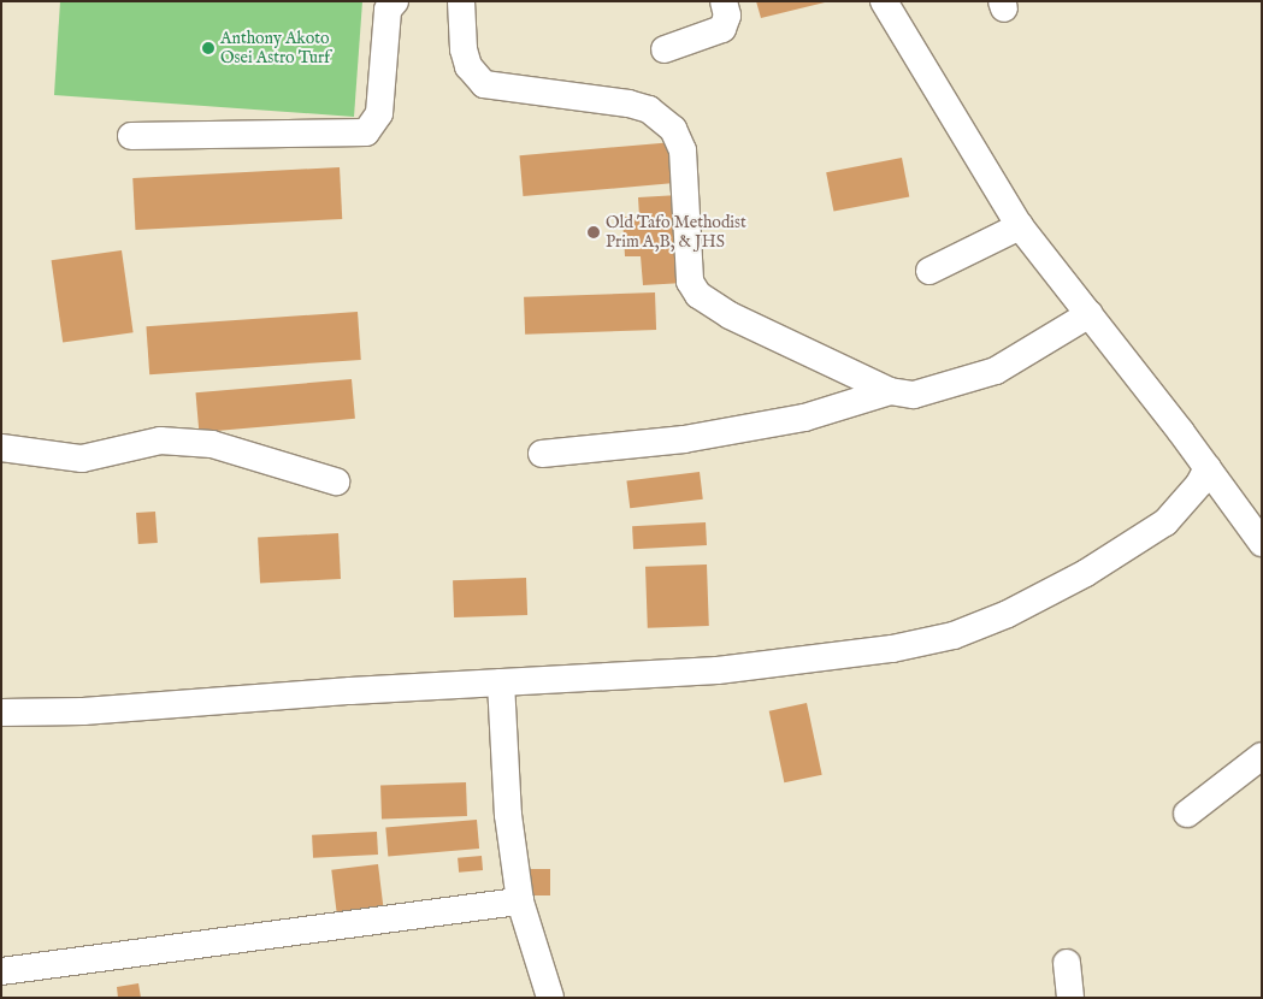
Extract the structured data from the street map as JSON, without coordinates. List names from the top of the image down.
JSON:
{
  "places": ["Anthony Akoto Osei Astro Turf", "Old Tafo Methodist Prim A,B, & JHS"]
}
